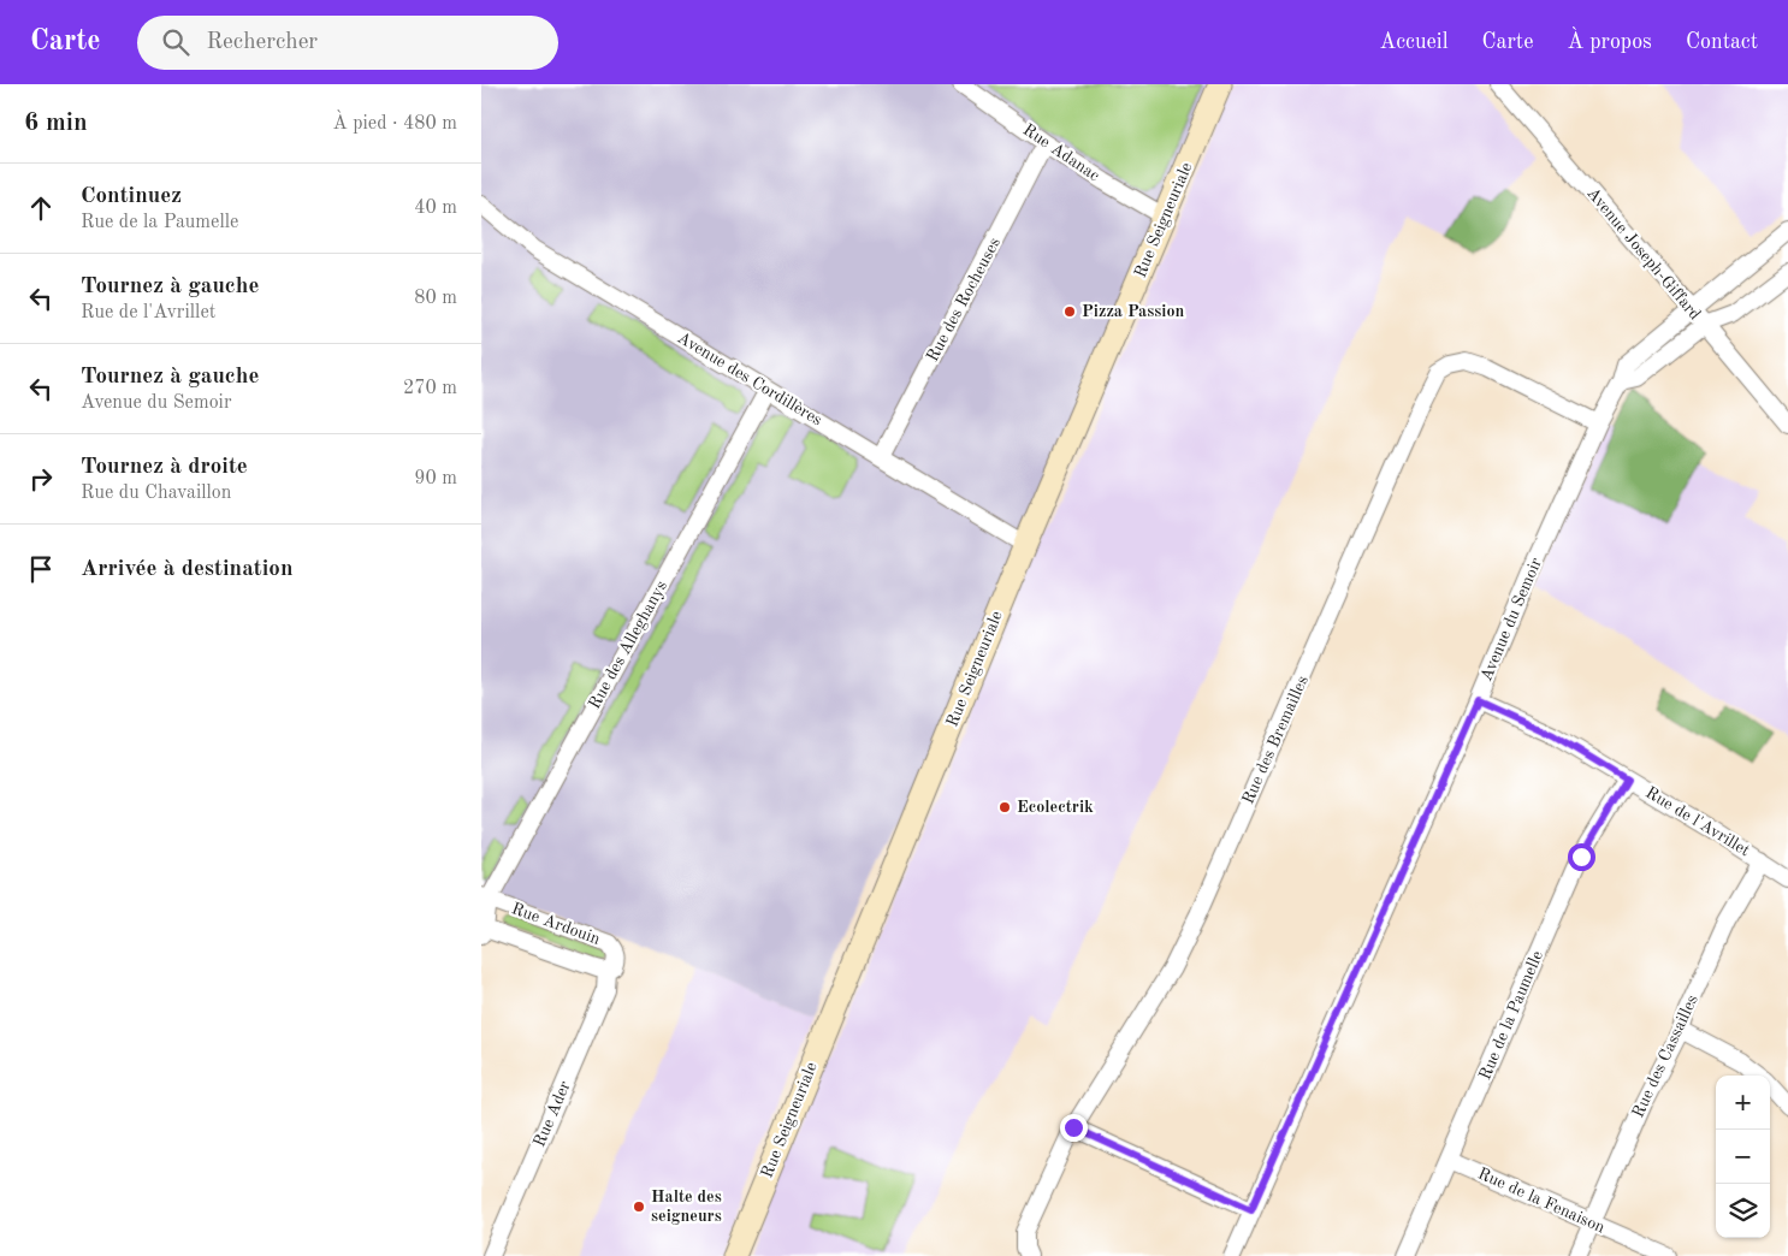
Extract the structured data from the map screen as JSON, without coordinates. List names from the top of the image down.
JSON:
{
  "streets": {
    "street": [
      "Rue Adanac",
      "Rue Seigneuriale",
      "Avenue Joseph-Giffard",
      "Rue des Rocheuses",
      "Avenue des Cordillères",
      "Avenue du Semoir",
      "Rue des Alleghanys",
      "Rue des Bremailles",
      "Rue de l'Avrillet",
      "Rue Ardouin",
      "Rue de la Paumelle",
      "Rue des Cassailles",
      "Rue Ader",
      "Rue de la Fenaison"
    ]
  },
  "crossings": [
    ["Rue Adanac", "Rue Seigneuriale"],
    ["Rue Adanac", "Rue des Rocheuses"],
    ["Rue Seigneuriale", "Avenue des Cordillères"],
    ["Avenue Joseph-Giffard", "Avenue du Semoir"],
    ["Rue des Rocheuses", "Avenue des Cordillères"],
    ["Avenue des Cordillères", "Rue des Alleghanys"],
    ["Avenue du Semoir", "Rue des Bremailles"],
    ["Avenue du Semoir", "Rue de l'Avrillet"],
    ["Rue des Alleghanys", "Rue Ardouin"],
    ["Rue de l'Avrillet", "Rue de la Paumelle"],
    ["Rue de l'Avrillet", "Rue des Cassailles"],
    ["Rue Ardouin", "Rue Ader"],
    ["Rue de la Paumelle", "Rue de la Fenaison"],
    ["Rue des Cassailles", "Rue de la Fenaison"]
  ],
  "places": ["Pizza Passion", "Ecolectrik", "Halte des seigneurs"],
  "page": {
    "header": "Carte",
    "search": "Rechercher",
    "nav": [
      "Accueil",
      "Carte",
      "À propos",
      "Contact"
    ],
    "heading": ["6 min", "À pied · 480 m"],
    "list": [
      ["Continuez", "Rue de la Paumelle", "40 m"],
      ["Tournez à gauche", "Rue de l'Avrillet", "80 m"],
      ["Tournez à gauche", "Avenue du Semoir", "270 m"],
      ["Tournez à droite", "Rue du Chavaillon", "90 m"],
      "Arrivée à destination"
    ],
    "map_buttons": ["+", "−"]
  }
}
